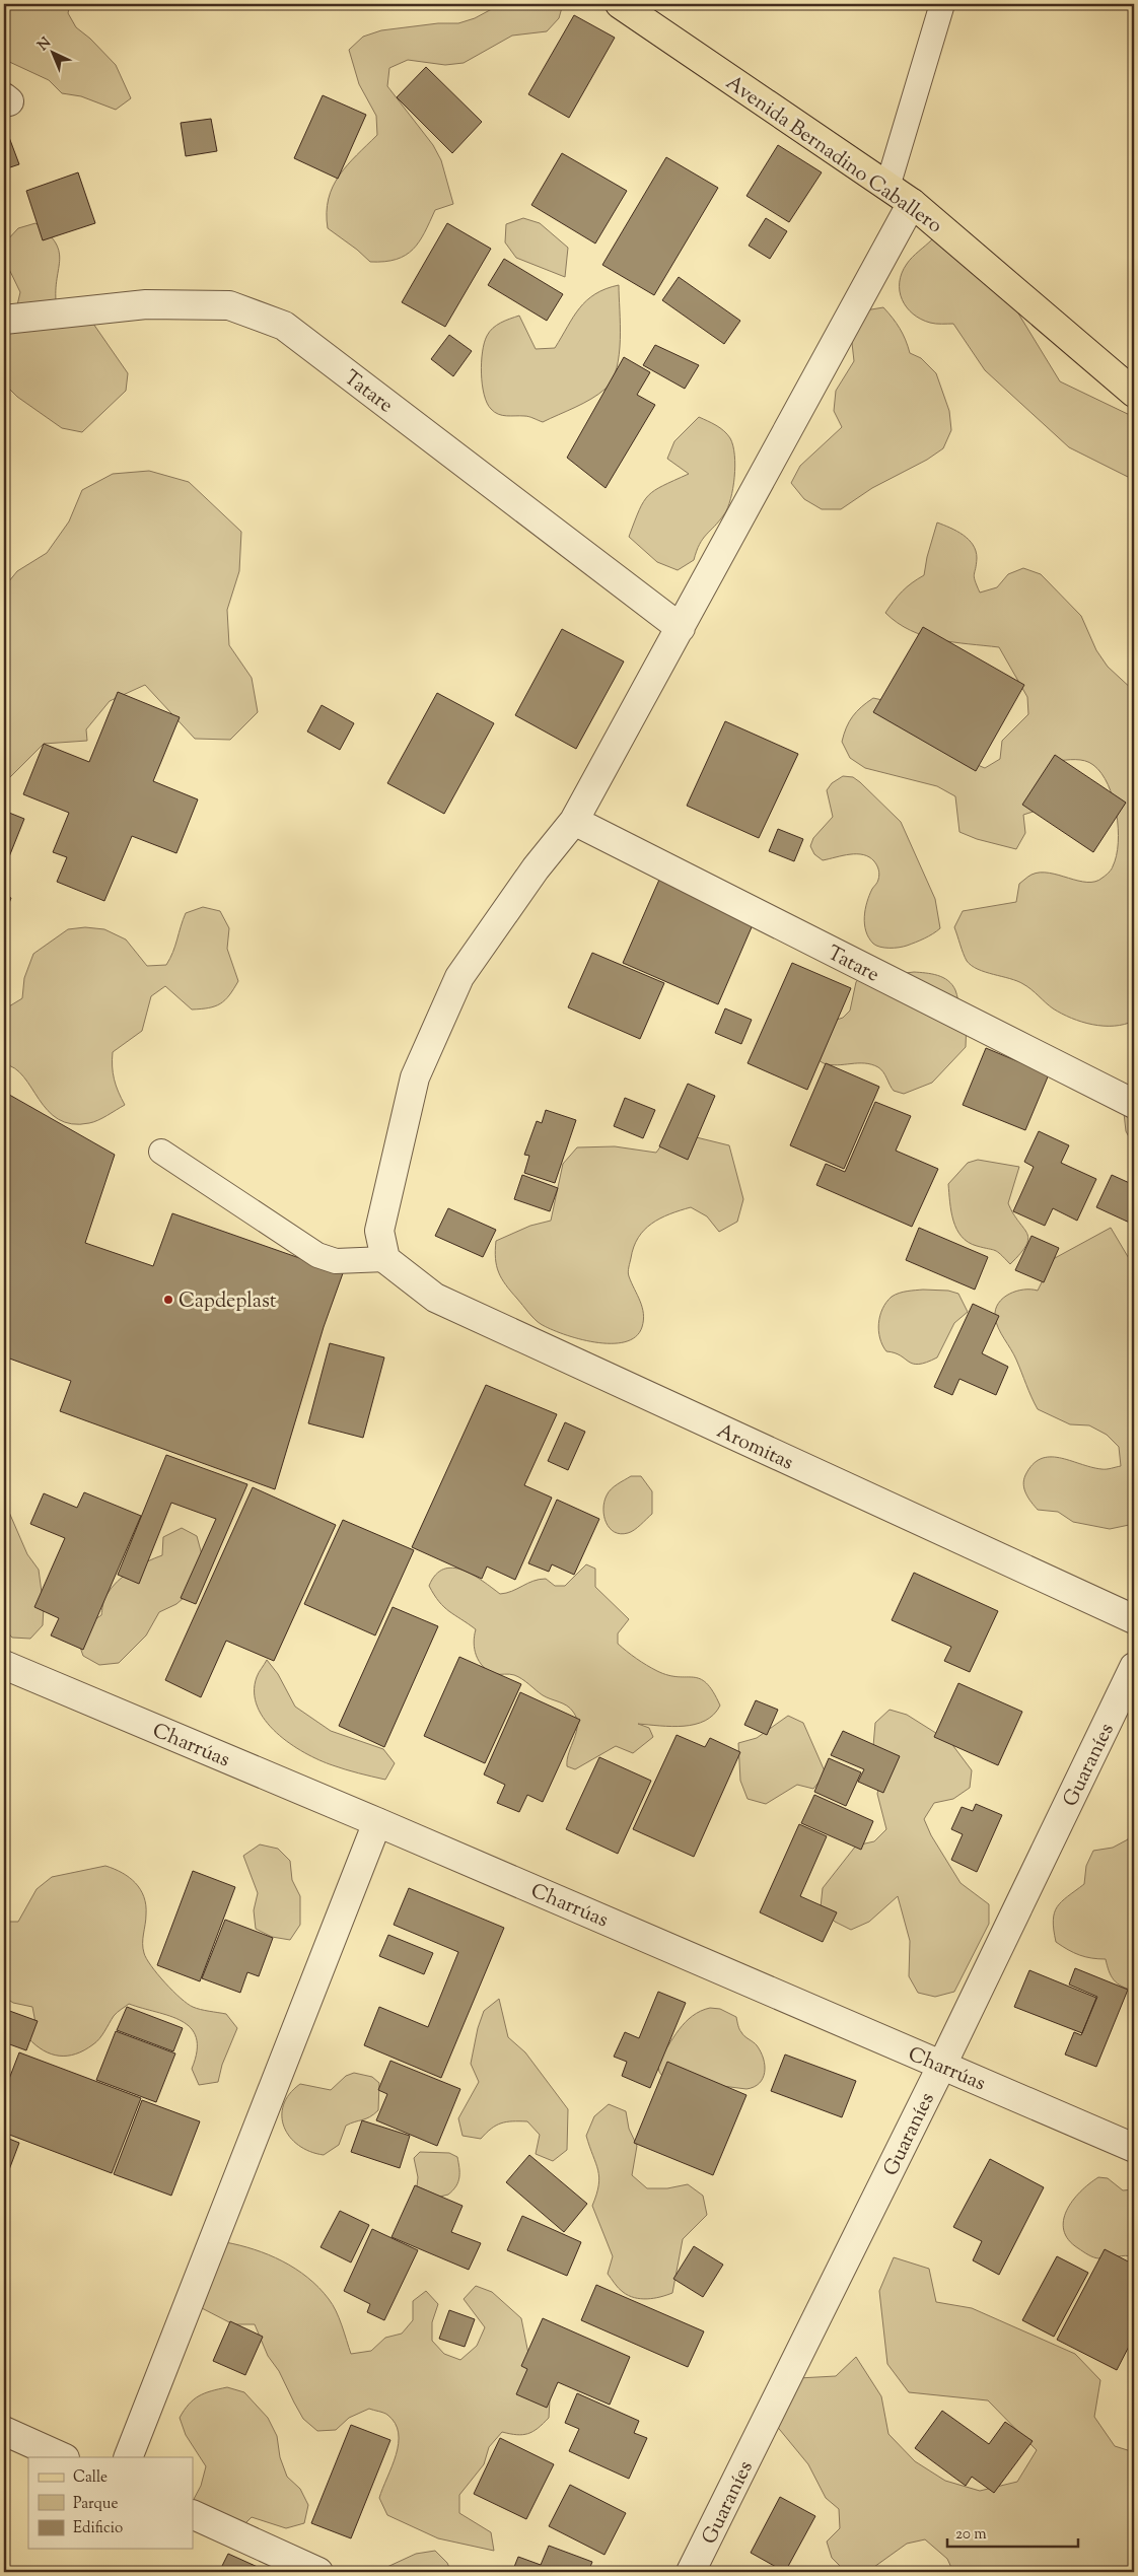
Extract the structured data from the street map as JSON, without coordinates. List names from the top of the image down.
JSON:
{
  "streets": {
    "main road": ["Avenida Bernadino Caballero"],
    "street": [
      "Tatare",
      "Aromitas",
      "Charrúas",
      "Guaraníes"
    ]
  },
  "crossings": [
    ["Charrúas", "Guaraníes"]
  ],
  "places": ["Capdeplast"],
  "legend": ["Calle", "Parque", "Edificio"],
  "scale_bar": "20 m",
  "north": "top left"
}
